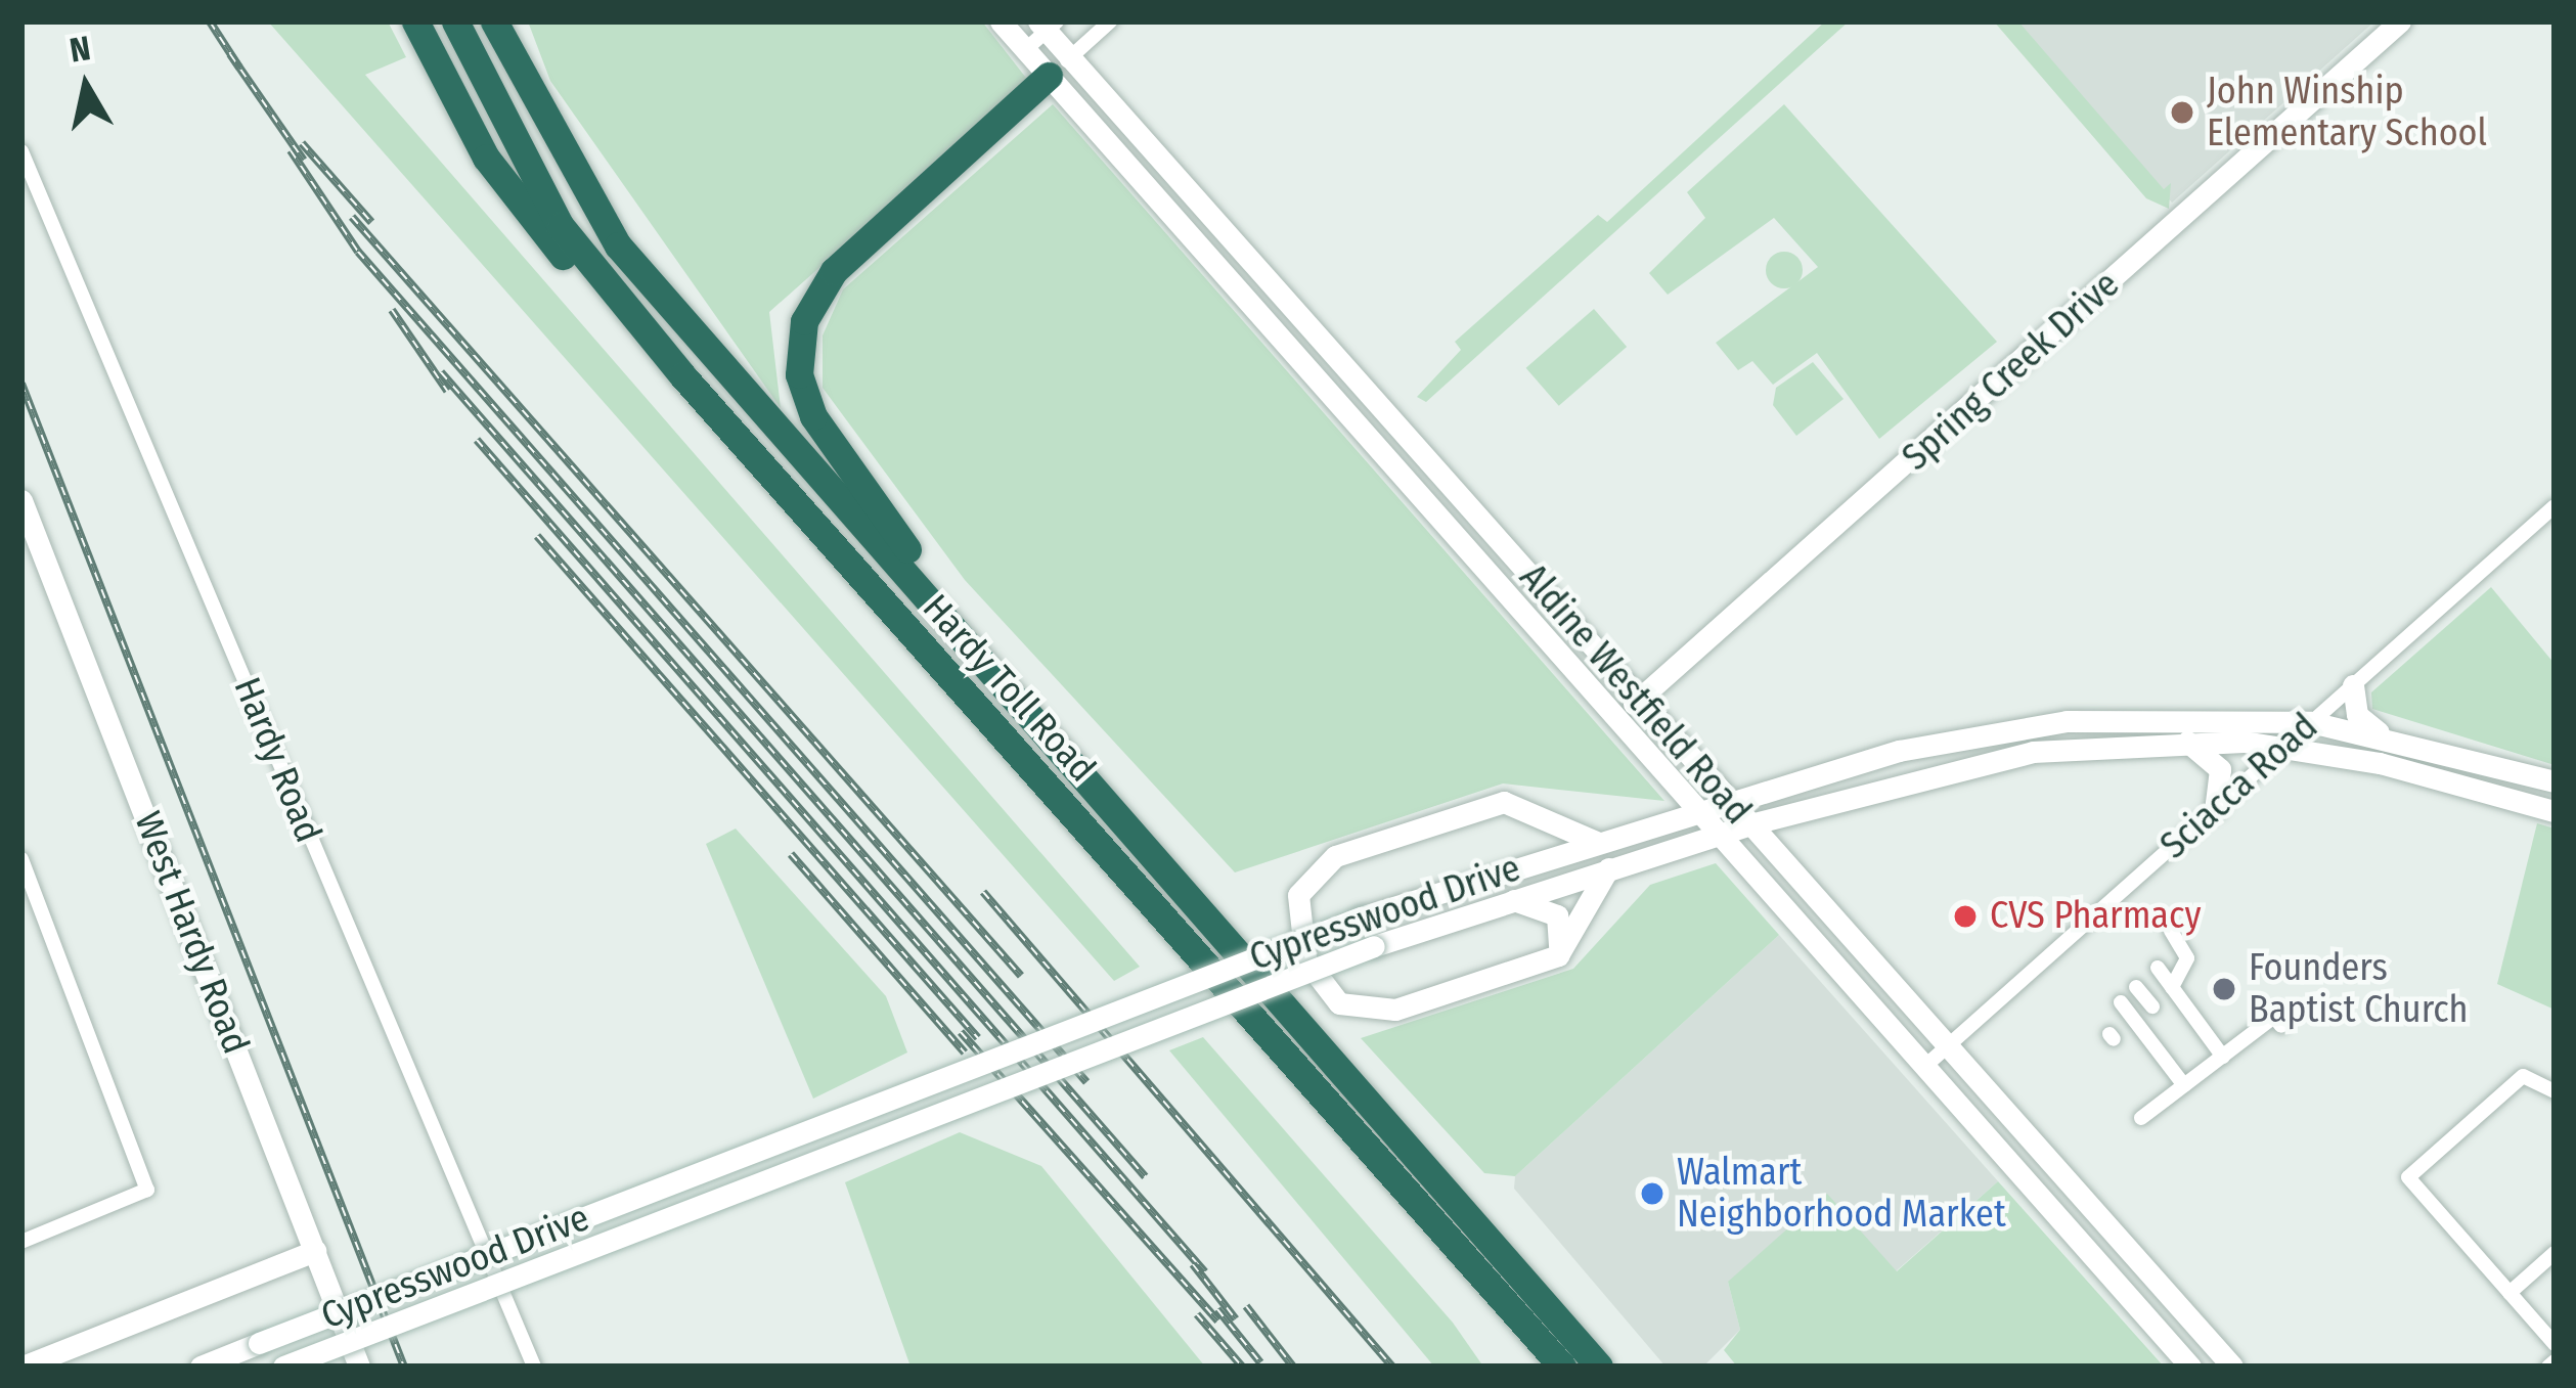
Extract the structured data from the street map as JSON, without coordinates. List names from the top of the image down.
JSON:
{
  "streets": {
    "highway": ["Hardy Toll Road"],
    "main road": [
      "Spring Creek Drive",
      "Aldine Westfield Road",
      "Cypresswood Drive",
      "West Hardy Road"
    ],
    "street": ["Hardy Road", "Sciacca Road"]
  },
  "crossings": [
    ["Spring Creek Drive", "Aldine Westfield Road"],
    ["Aldine Westfield Road", "Sciacca Road"],
    ["Aldine Westfield Road", "Cypresswood Drive"],
    ["Sciacca Road", "Cypresswood Drive"]
  ],
  "places": [
    "John Winship Elementary School",
    "CVS Pharmacy",
    "Founders Baptist Church",
    "Walmart Neighborhood Market"
  ],
  "north": "top"
}
